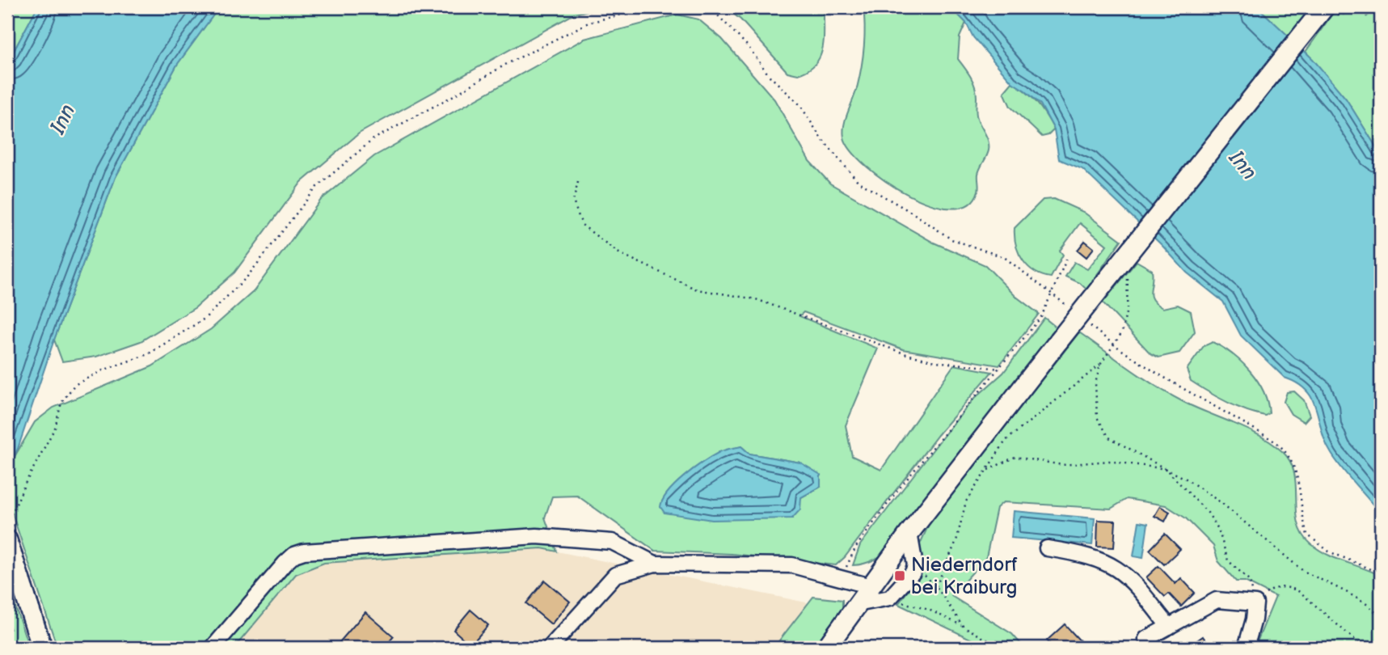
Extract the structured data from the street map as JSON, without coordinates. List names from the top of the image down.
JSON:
{
  "water": ["Inn"],
  "places": {
    "transit": ["Niederndorf bei Kraiburg"]
  }
}
